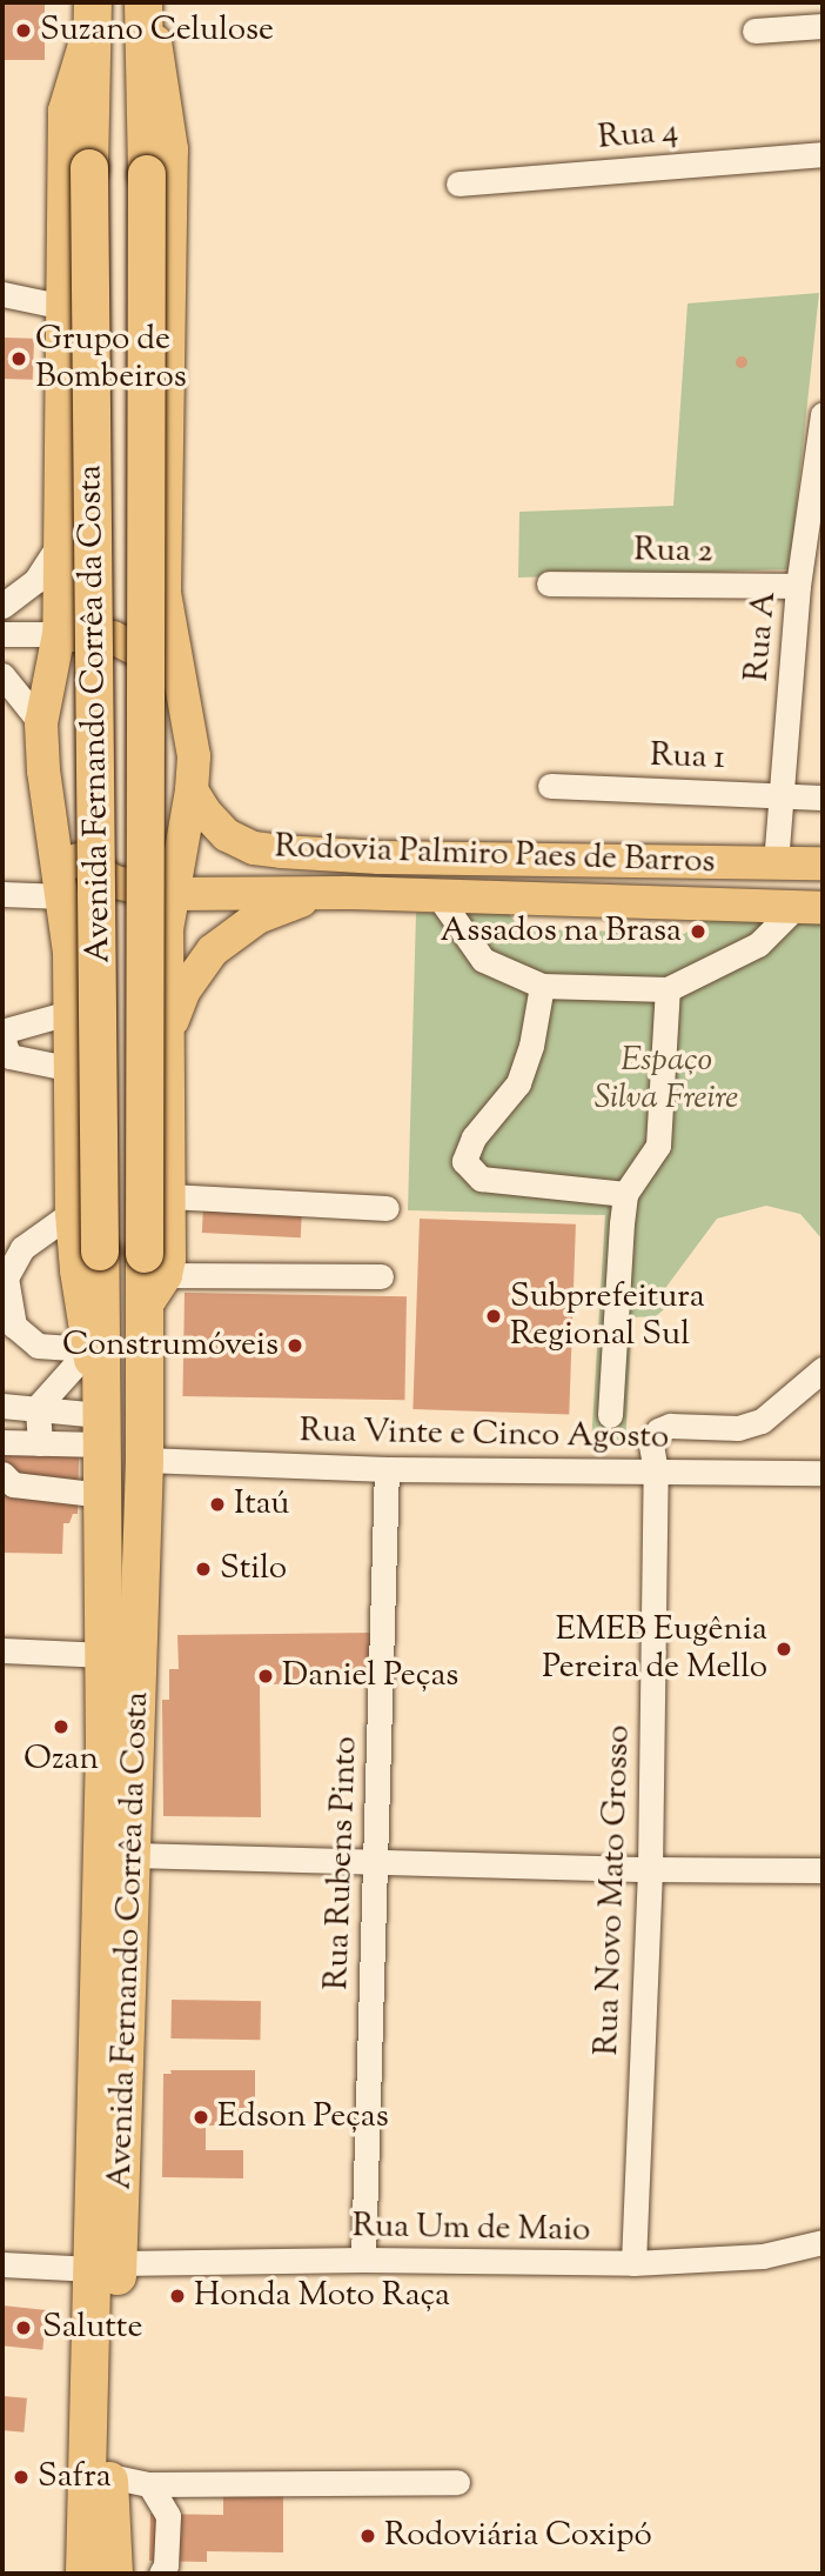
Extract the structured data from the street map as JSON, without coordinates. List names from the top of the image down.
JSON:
{
  "streets": {
    "highway": ["Avenida Fernando Corrêa da Costa"],
    "main road": ["Rodovia Palmiro Paes de Barros"],
    "street": [
      "Rua 4",
      "Rua 2",
      "Rua A",
      "Rua 1",
      "Rua Vinte e Cinco Agosto",
      "Rua Rubens Pinto",
      "Rua Novo Mato Grosso",
      "Rua Um de Maio"
    ]
  },
  "crossings": [
    ["Rua 2", "Rua A"],
    ["Rua A", "Rua 1"],
    ["Rua A", "Rodovia Palmiro Paes de Barros"],
    ["Avenida Fernando Corrêa da Costa", "Rodovia Palmiro Paes de Barros"],
    ["Avenida Fernando Corrêa da Costa", "Rua Vinte e Cinco Agosto"],
    ["Avenida Fernando Corrêa da Costa", "Rua Um de Maio"],
    ["Rua Vinte e Cinco Agosto", "Rua Rubens Pinto"],
    ["Rua Vinte e Cinco Agosto", "Rua Novo Mato Grosso"],
    ["Rua Rubens Pinto", "Rua Um de Maio"],
    ["Rua Novo Mato Grosso", "Rua Um de Maio"]
  ],
  "parks": ["Espaço Silva Freire"],
  "places": [
    "Suzano Celulose",
    "Grupo de Bombeiros",
    "Assados na Brasa",
    "Subprefeitura Regional Sul",
    "Construmóveis",
    "Itaú",
    "Stilo",
    "EMEB Eugênia Pereira de Mello",
    "Daniel Peças",
    "Ozan",
    "Edson Peças",
    "Honda Moto Raça",
    "Salutte",
    "Safra",
    "Rodoviária Coxipó"
  ]
}
